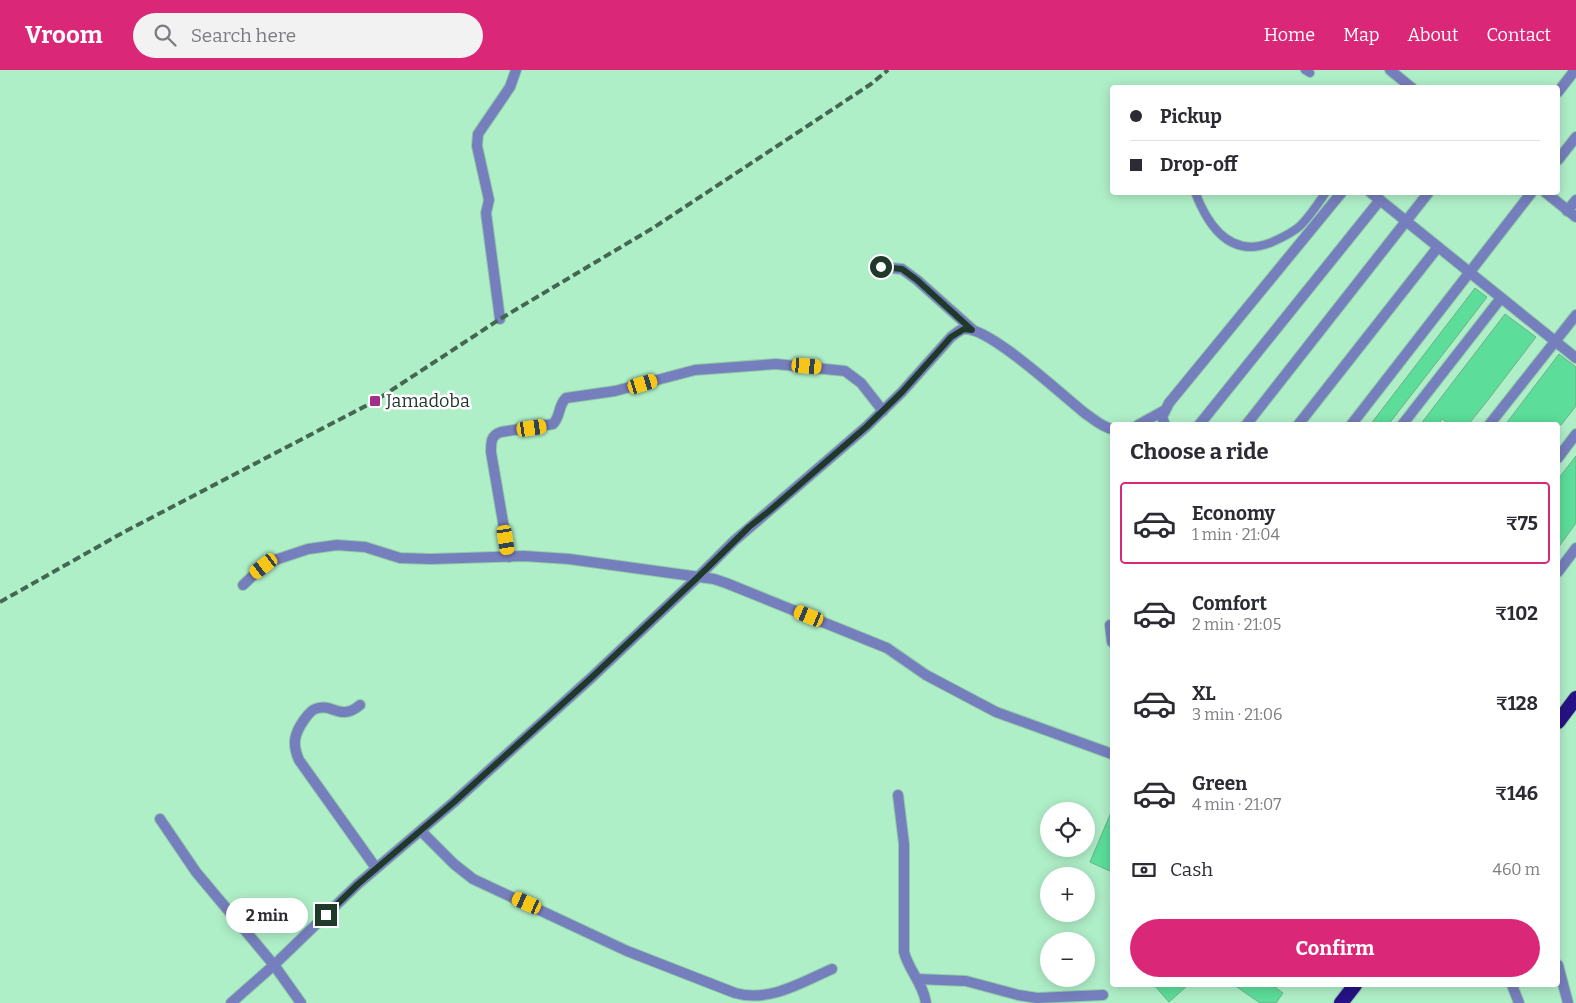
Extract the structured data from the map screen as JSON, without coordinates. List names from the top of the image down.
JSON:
{
  "places": {
    "transit": ["Jamadoba"]
  },
  "page": {
    "header": "Vroom",
    "search": "Search here",
    "nav": [
      "Home",
      "Map",
      "About",
      "Contact"
    ],
    "banner": ["Pickup", "Drop-off"],
    "heading": "Choose a ride",
    "list": [
      {
        "name": "Economy",
        "note": "1 min · 21:04",
        "value": "₹75"
      },
      {
        "name": "Comfort",
        "note": "2 min · 21:05",
        "value": "₹102"
      },
      {
        "name": "XL",
        "note": "3 min · 21:06",
        "value": "₹128"
      },
      {
        "name": "Green",
        "note": "4 min · 21:07",
        "value": "₹146"
      }
    ],
    "map_buttons": ["+", "−"],
    "pay": ["Cash", "460 m"],
    "bubble": "2 min",
    "buttons": "Confirm"
  }
}
